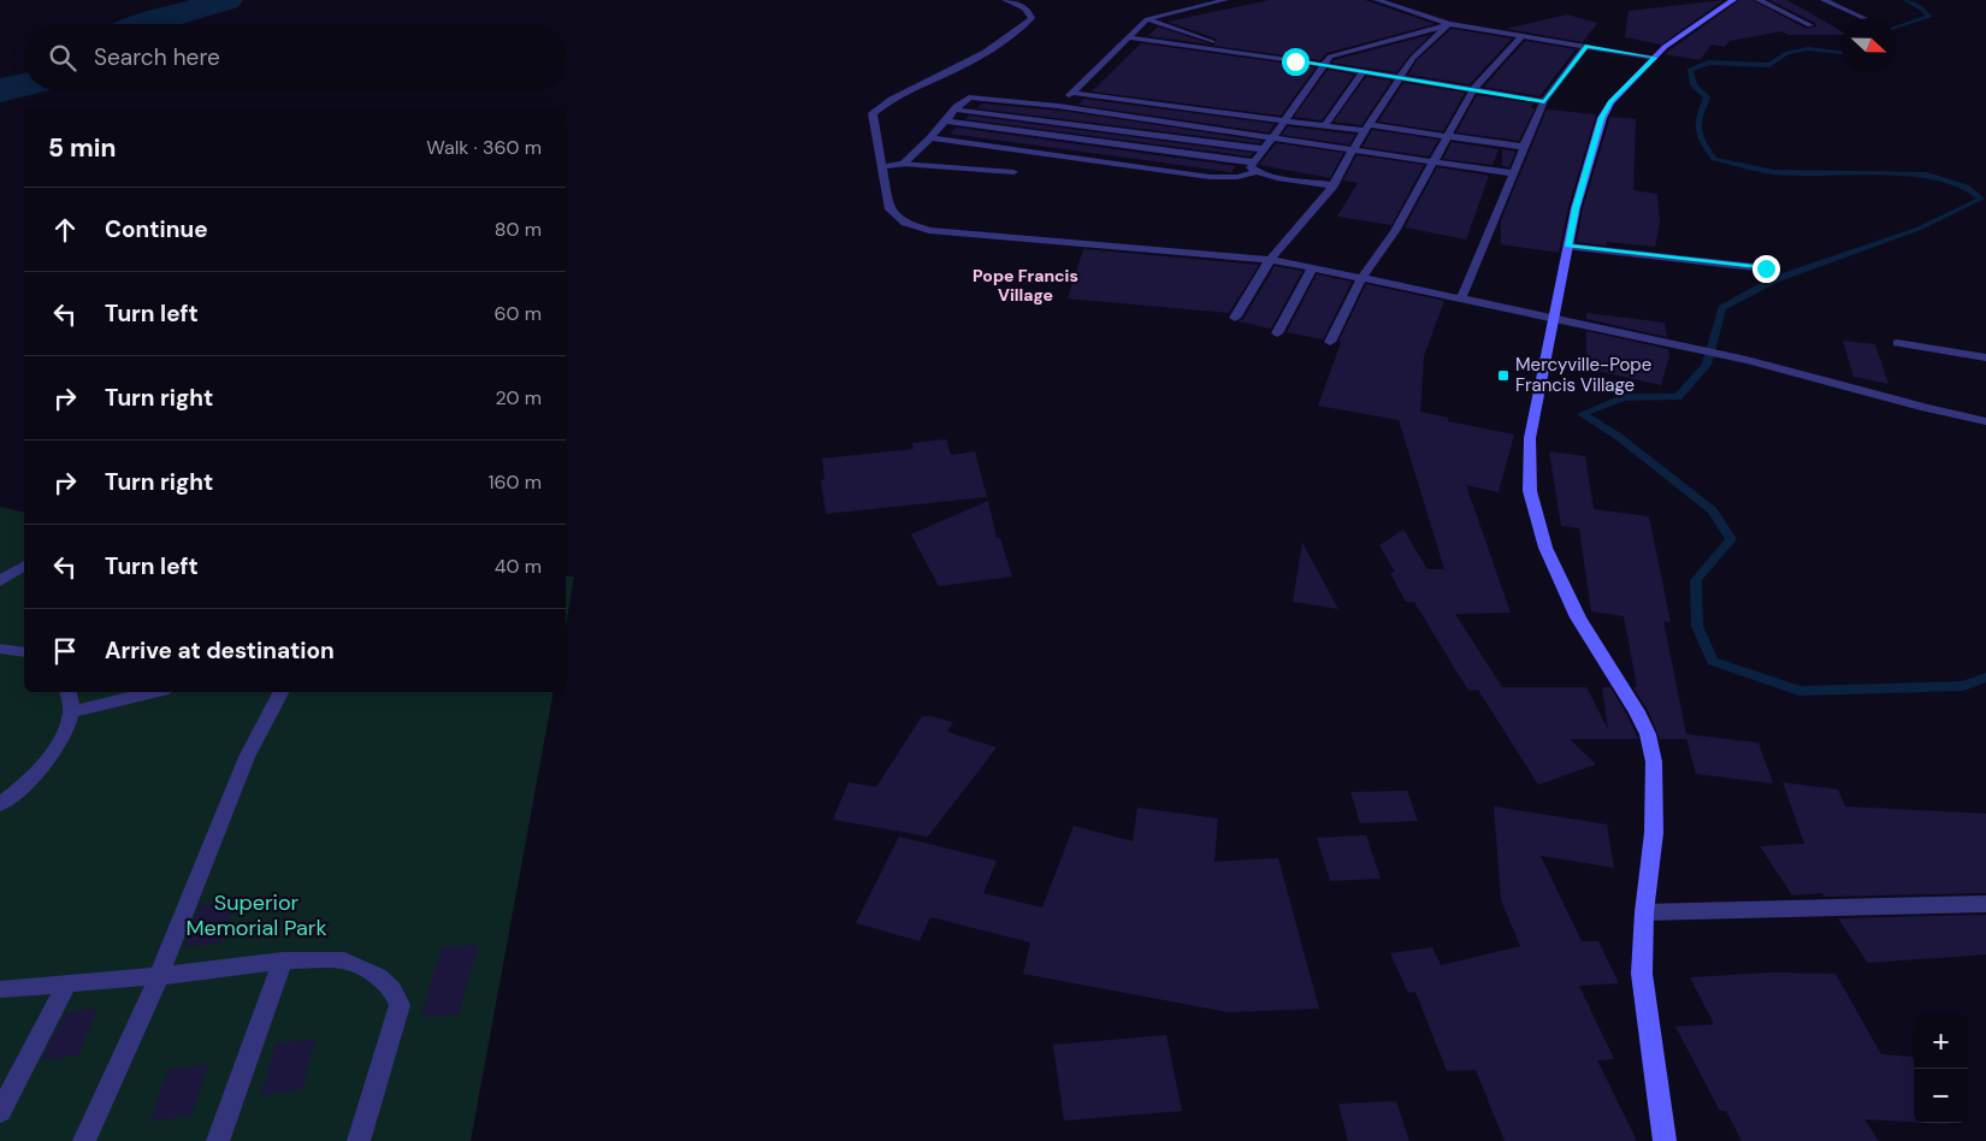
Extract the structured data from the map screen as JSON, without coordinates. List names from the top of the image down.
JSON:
{
  "districts": ["Pope Francis Village"],
  "parks": ["Superior Memorial Park"],
  "places": {
    "transit": ["Mercyville-Pope Francis Village"]
  },
  "north": "right",
  "page": {
    "search": "Search here",
    "heading": ["5 min", "Walk · 360 m"],
    "list": [
      ["Continue", "80 m"],
      ["Turn left", "60 m"],
      ["Turn right", "20 m"],
      ["Turn right", "160 m"],
      ["Turn left", "40 m"],
      "Arrive at destination"
    ],
    "map_buttons": ["+", "−"]
  }
}
